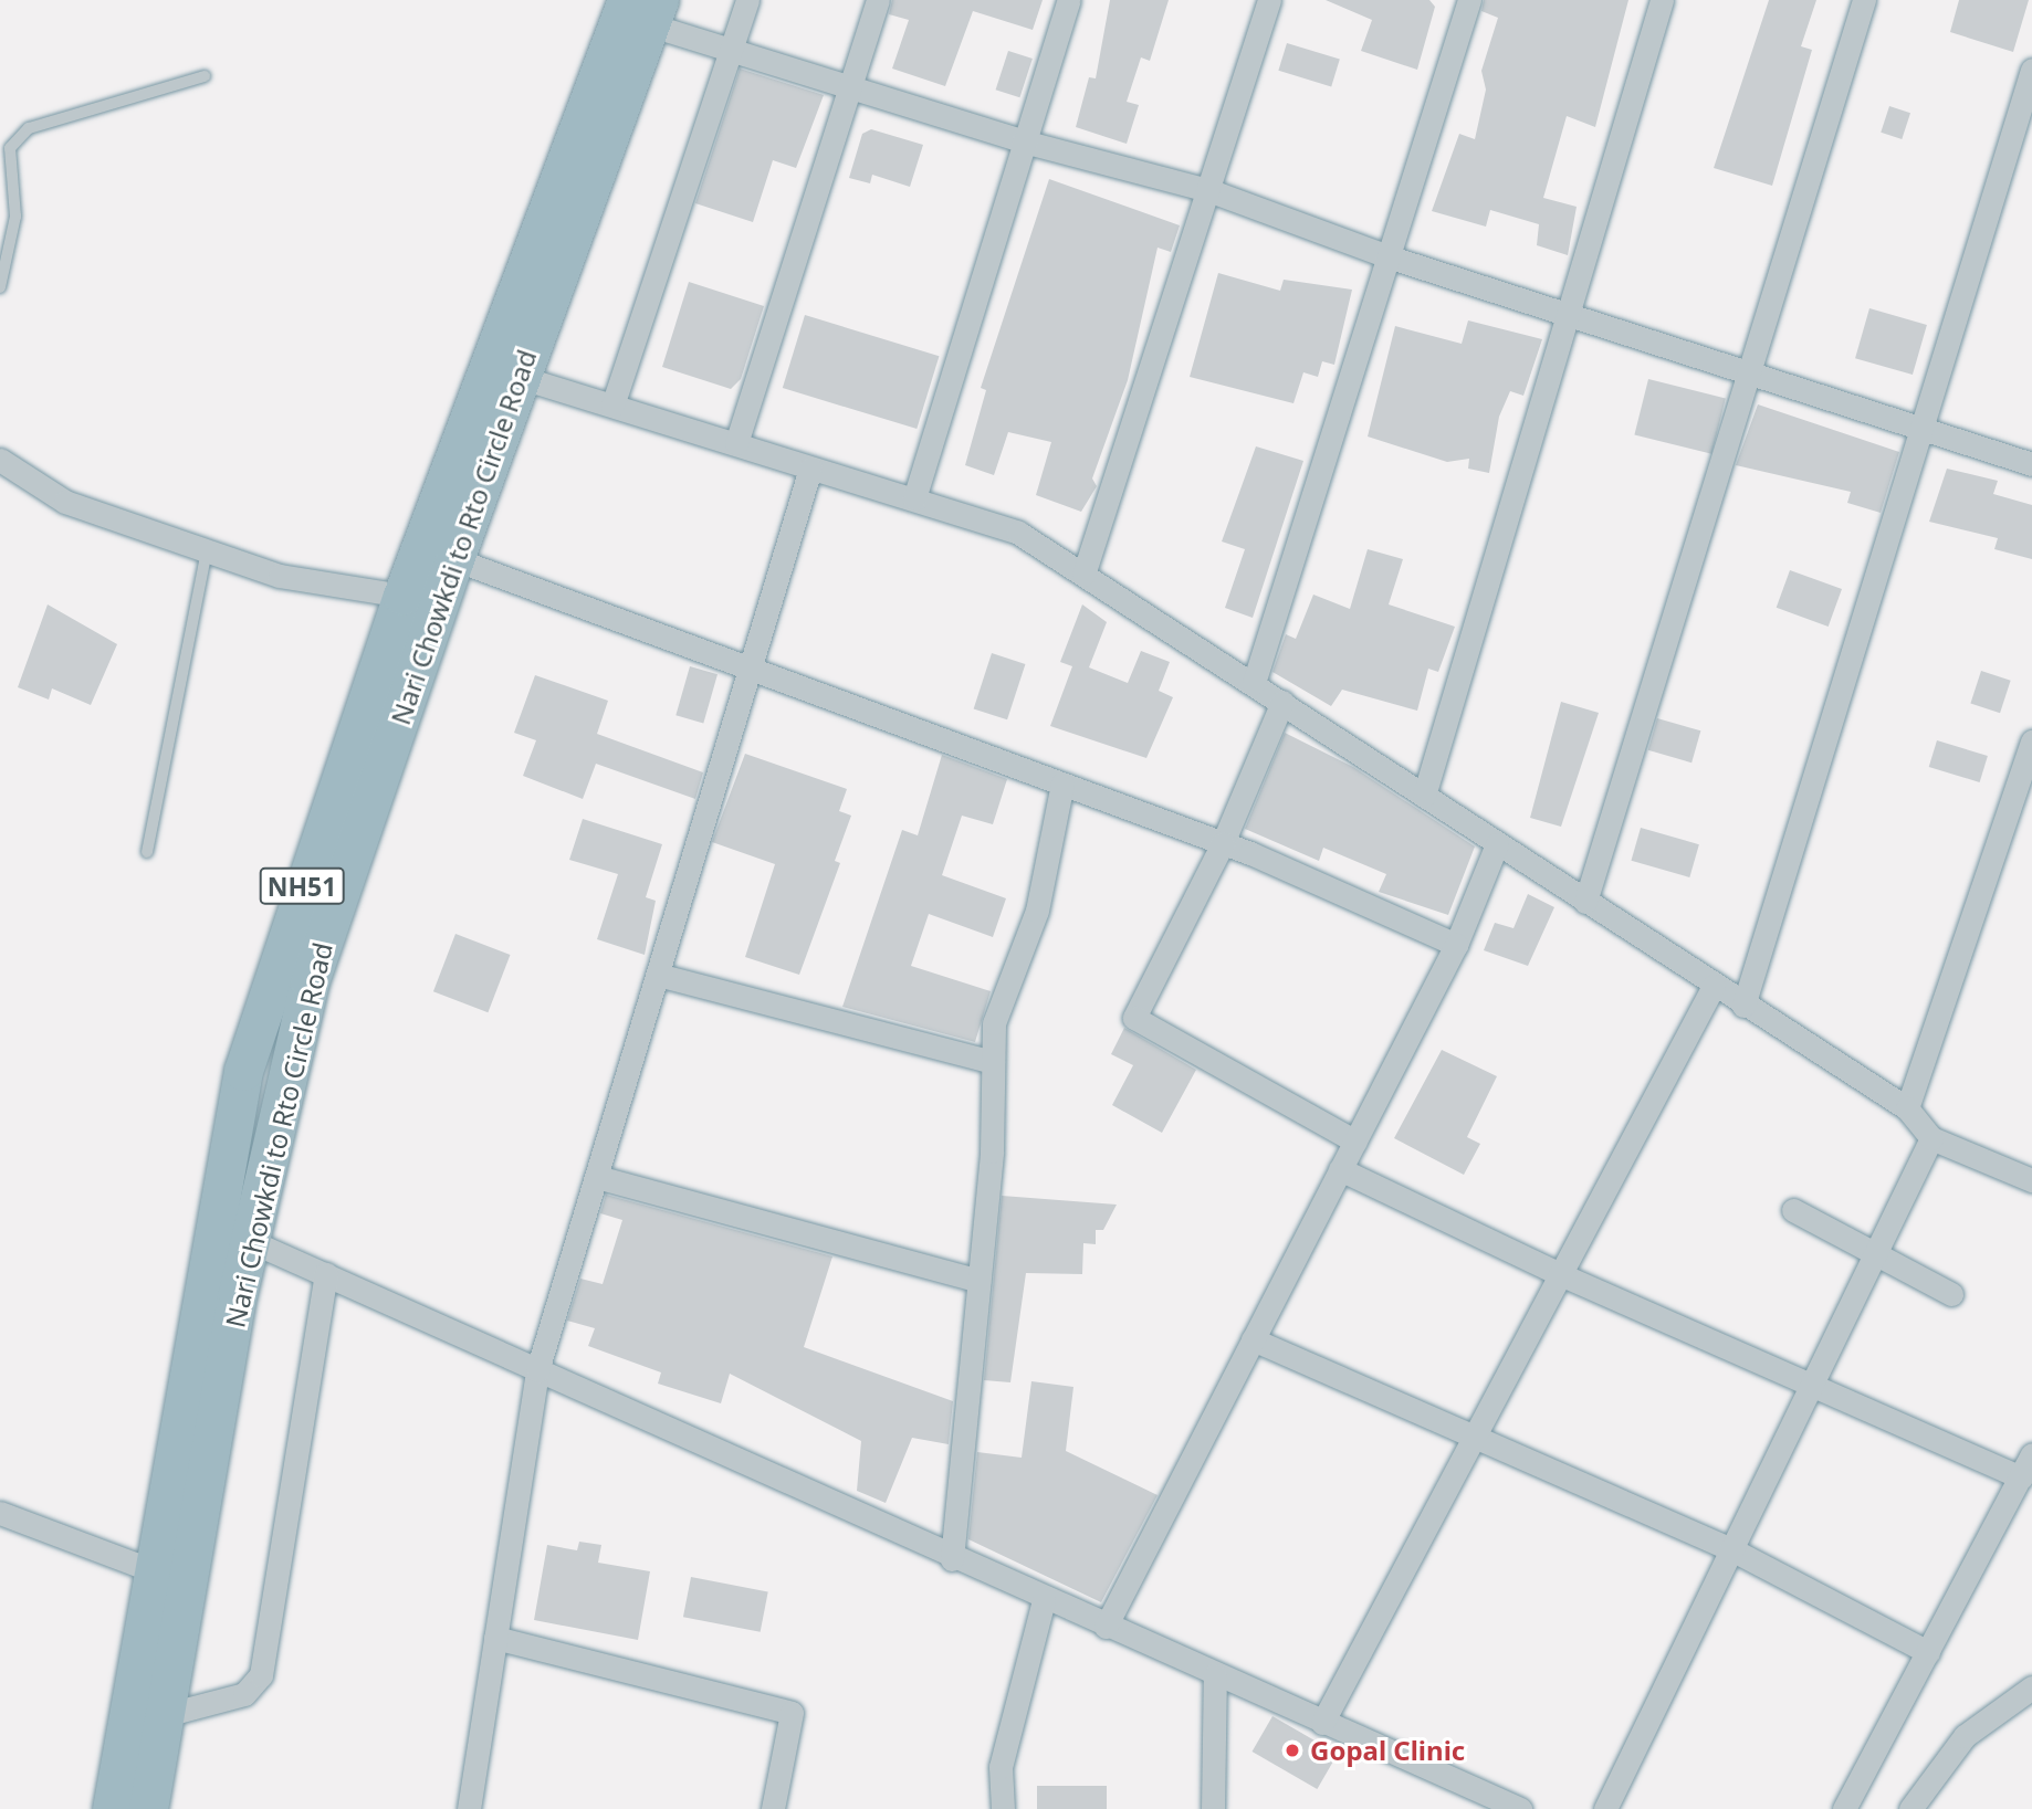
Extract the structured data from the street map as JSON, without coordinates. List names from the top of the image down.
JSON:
{
  "streets": {
    "highway": ["Nari Chowkdi to Rto Circle Road", "NH51"]
  },
  "crossings": [
    ["Nari Chowkdi to Rto Circle Road", "NH51"]
  ],
  "places": ["Gopal Clinic"]
}
